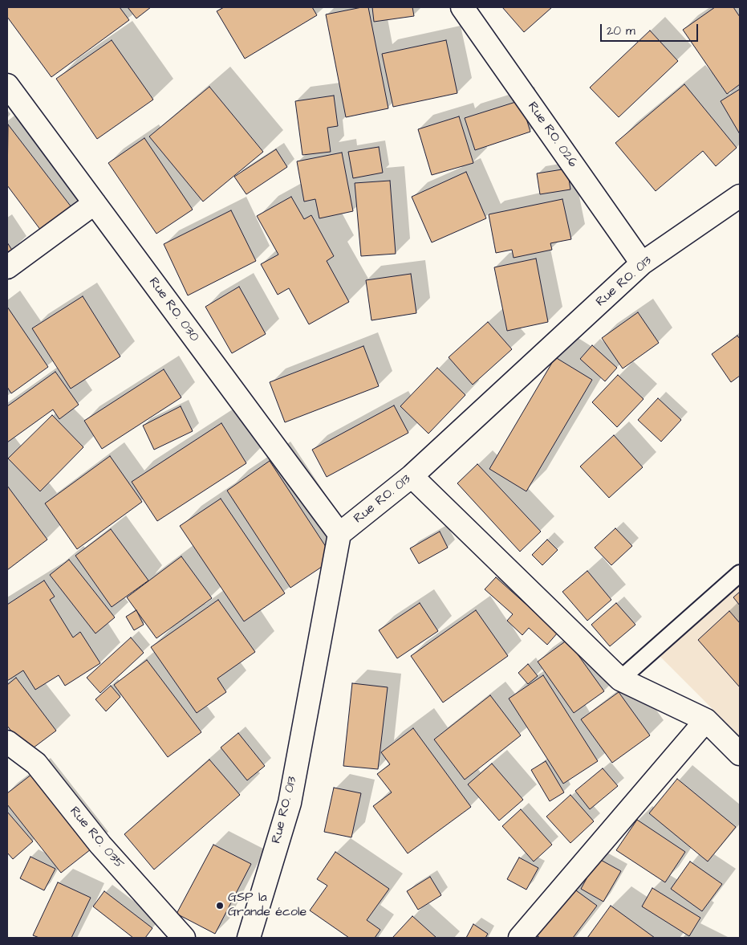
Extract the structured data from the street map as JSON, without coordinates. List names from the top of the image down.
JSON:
{
  "streets": {
    "street": [
      "Rue RO. 026",
      "Rue RO. 013",
      "Rue RO. 030",
      "Rue RO. 035"
    ]
  },
  "crossings": [
    ["Rue RO. 026", "Rue RO. 013"],
    ["Rue RO. 013", "Rue RO. 030"]
  ],
  "places": ["GSP la Grande école"],
  "scale_bar": "20 m"
}
